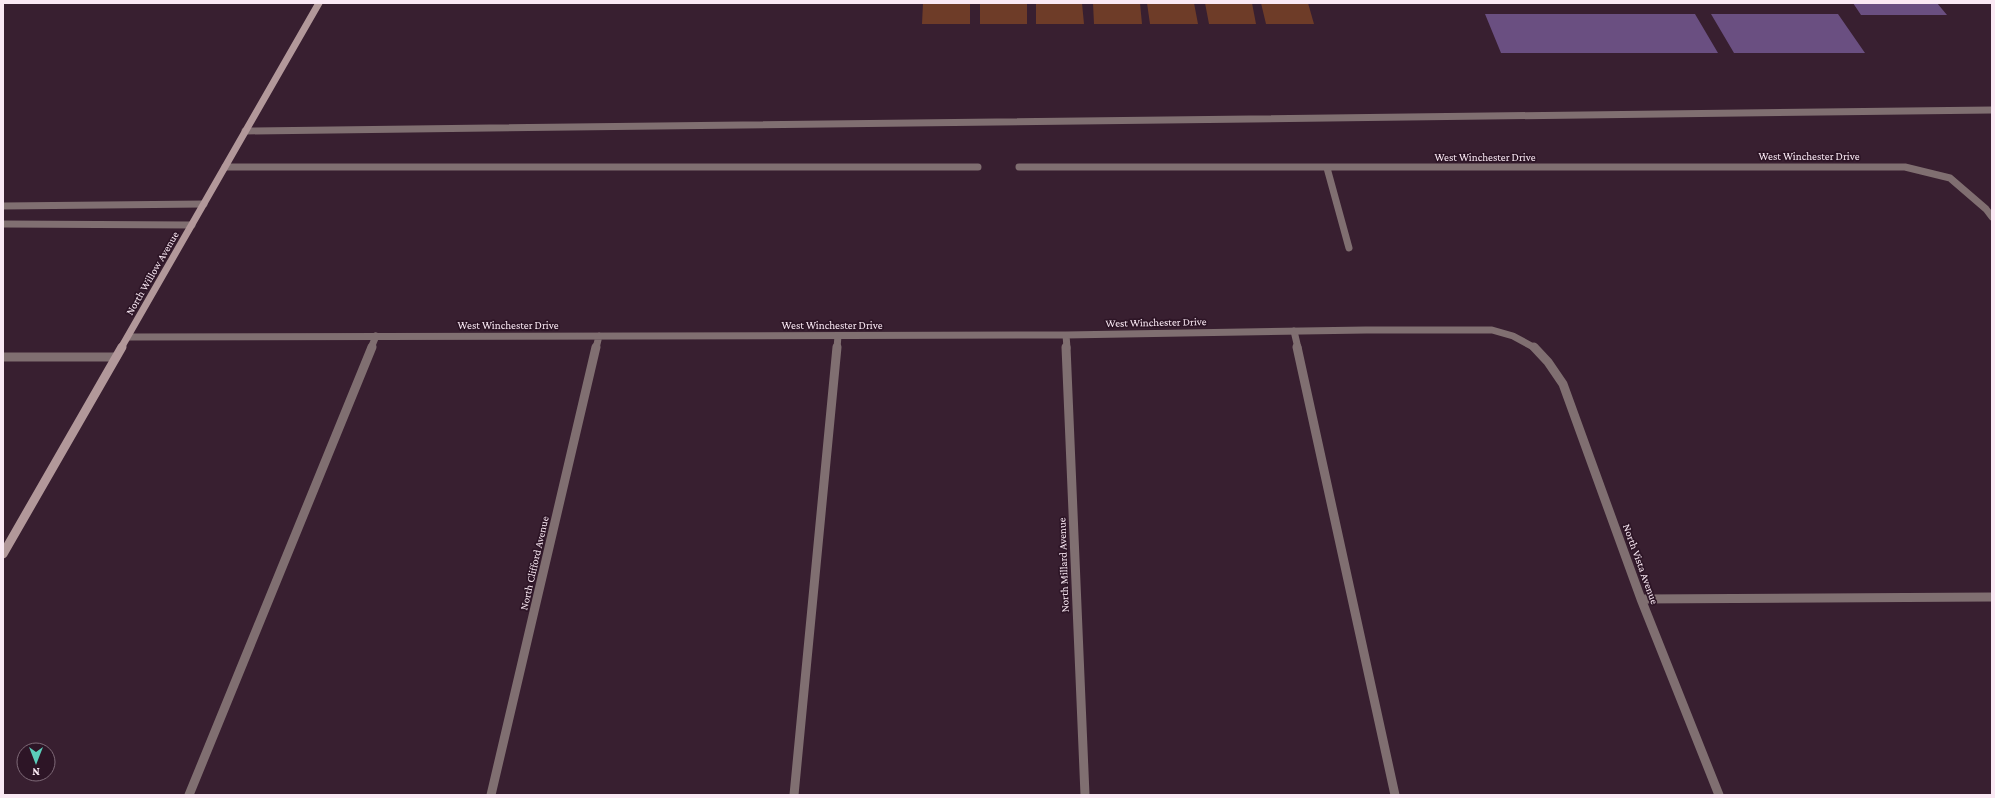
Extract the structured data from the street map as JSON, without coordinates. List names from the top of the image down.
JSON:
{
  "streets": {
    "street": [
      "West Winchester Drive",
      "North Willow Avenue",
      "North Clifford Avenue",
      "North Vista Avenue",
      "North Millard Avenue"
    ]
  },
  "crossings": [
    ["West Winchester Drive", "North Willow Avenue"],
    ["West Winchester Drive", "North Clifford Avenue"],
    ["West Winchester Drive", "North Vista Avenue"],
    ["West Winchester Drive", "North Millard Avenue"]
  ],
  "north": "bottom"
}
